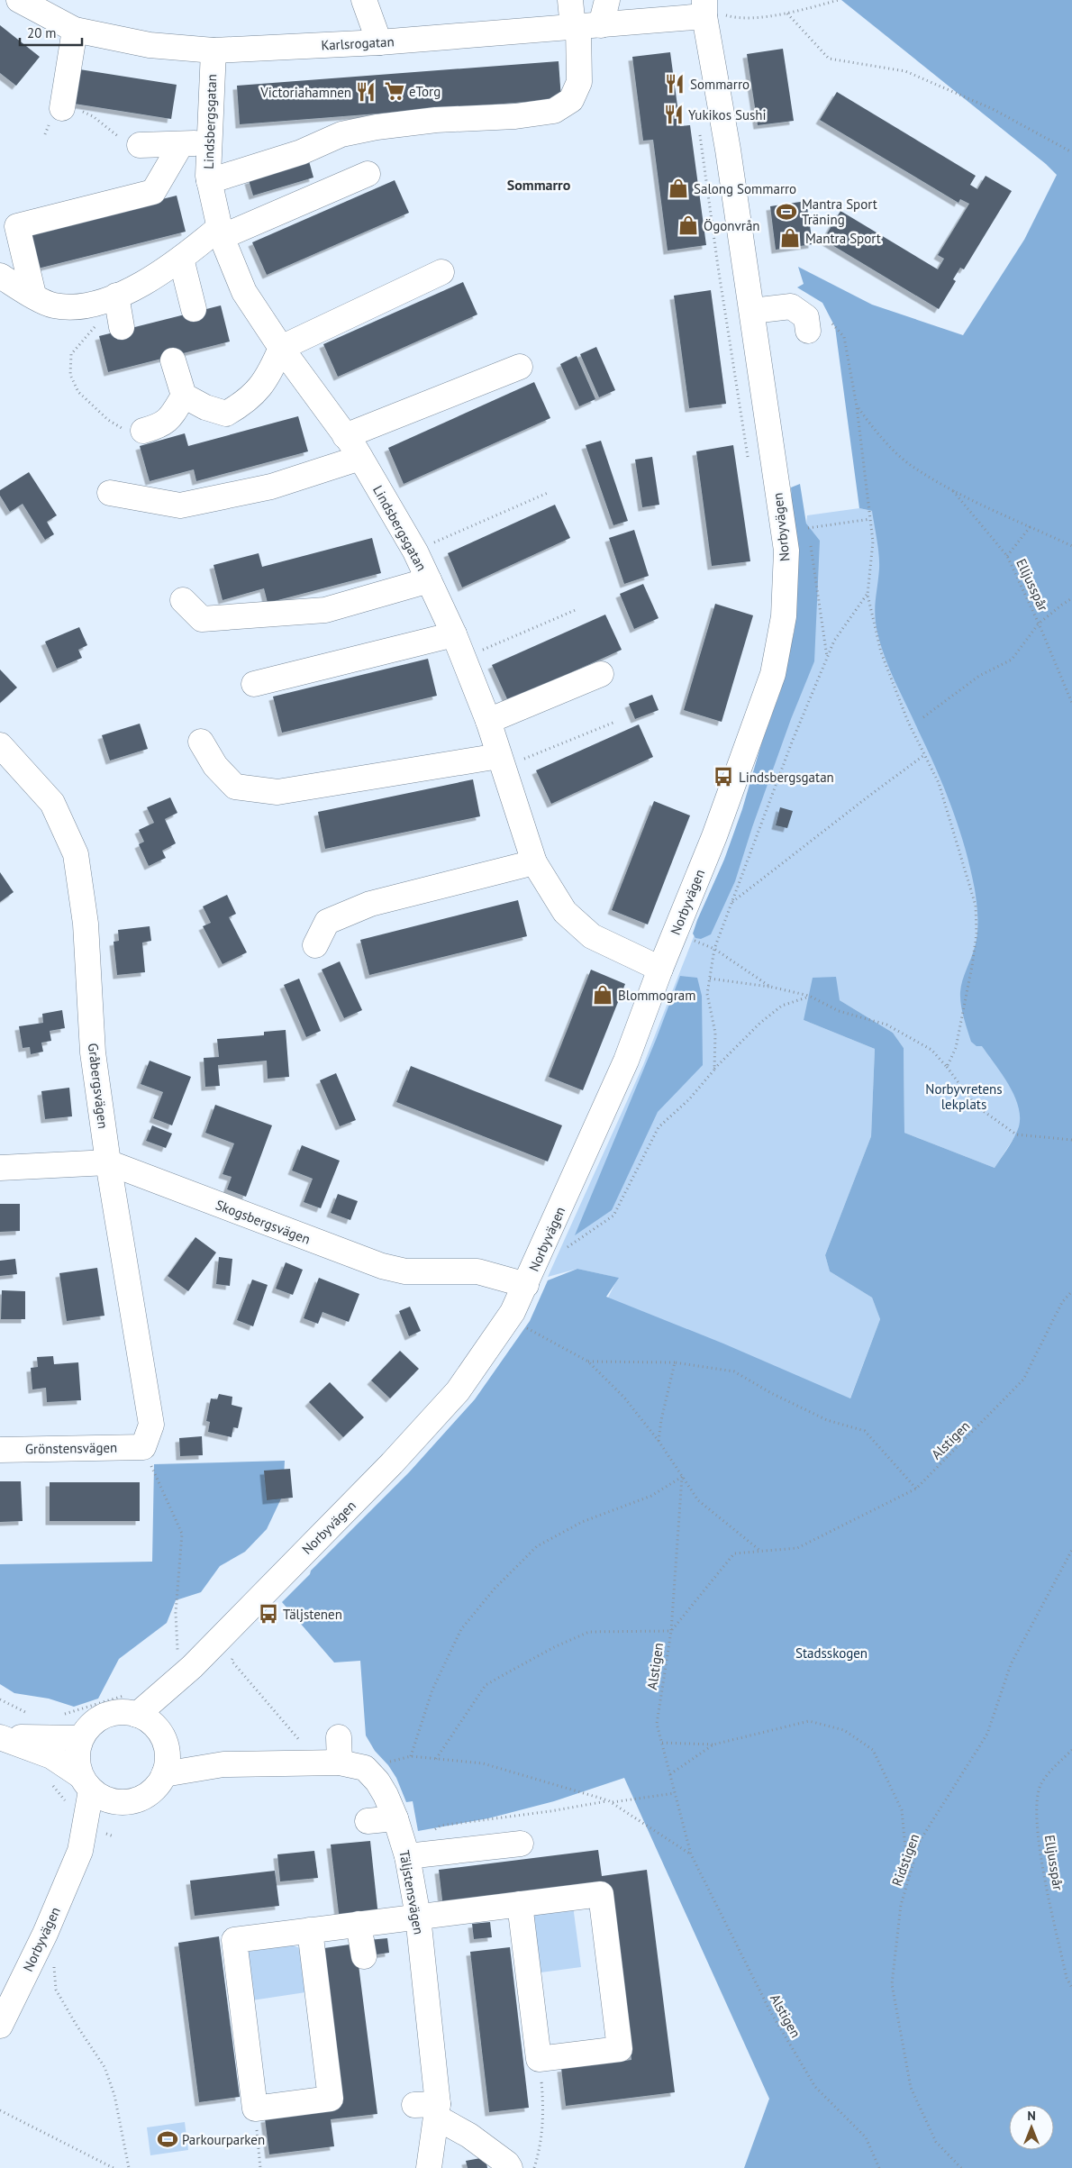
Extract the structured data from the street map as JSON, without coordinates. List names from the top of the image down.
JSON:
{
  "streets": {
    "street": [
      "Karlsrogatan",
      "Lindsbergsgatan",
      "Norbyvägen",
      "Gråbergsvägen",
      "Skogsbergsvägen",
      "Grönstensvägen",
      "Täljstensvägen"
    ],
    "path": ["Elljusspår", "Alstigen", "Ridstigen"]
  },
  "crossings": [
    ["Karlsrogatan", "Lindsbergsgatan"],
    ["Karlsrogatan", "Norbyvägen"],
    ["Lindsbergsgatan", "Norbyvägen"],
    ["Norbyvägen", "Skogsbergsvägen"],
    ["Gråbergsvägen", "Skogsbergsvägen"],
    ["Gråbergsvägen", "Grönstensvägen"]
  ],
  "districts": ["Sommarro"],
  "parks": ["Norbyvretens lekplats", "Stadsskogen"],
  "places": {
    "restaurant": ["Sommarro", "Victoriahamnen", "Yukikos Sushi"],
    "supermarket": ["eTorg"],
    "shop": [
      "Salong Sommarro",
      "Ögonvrån",
      "Mantra Sport",
      "Blommogram"
    ],
    "sports": ["Mantra Sport Träning", "Parkourparken"],
    "bus stop": ["Lindsbergsgatan", "Täljstenen"]
  },
  "scale_bar": "20 m",
  "north": "top"
}
